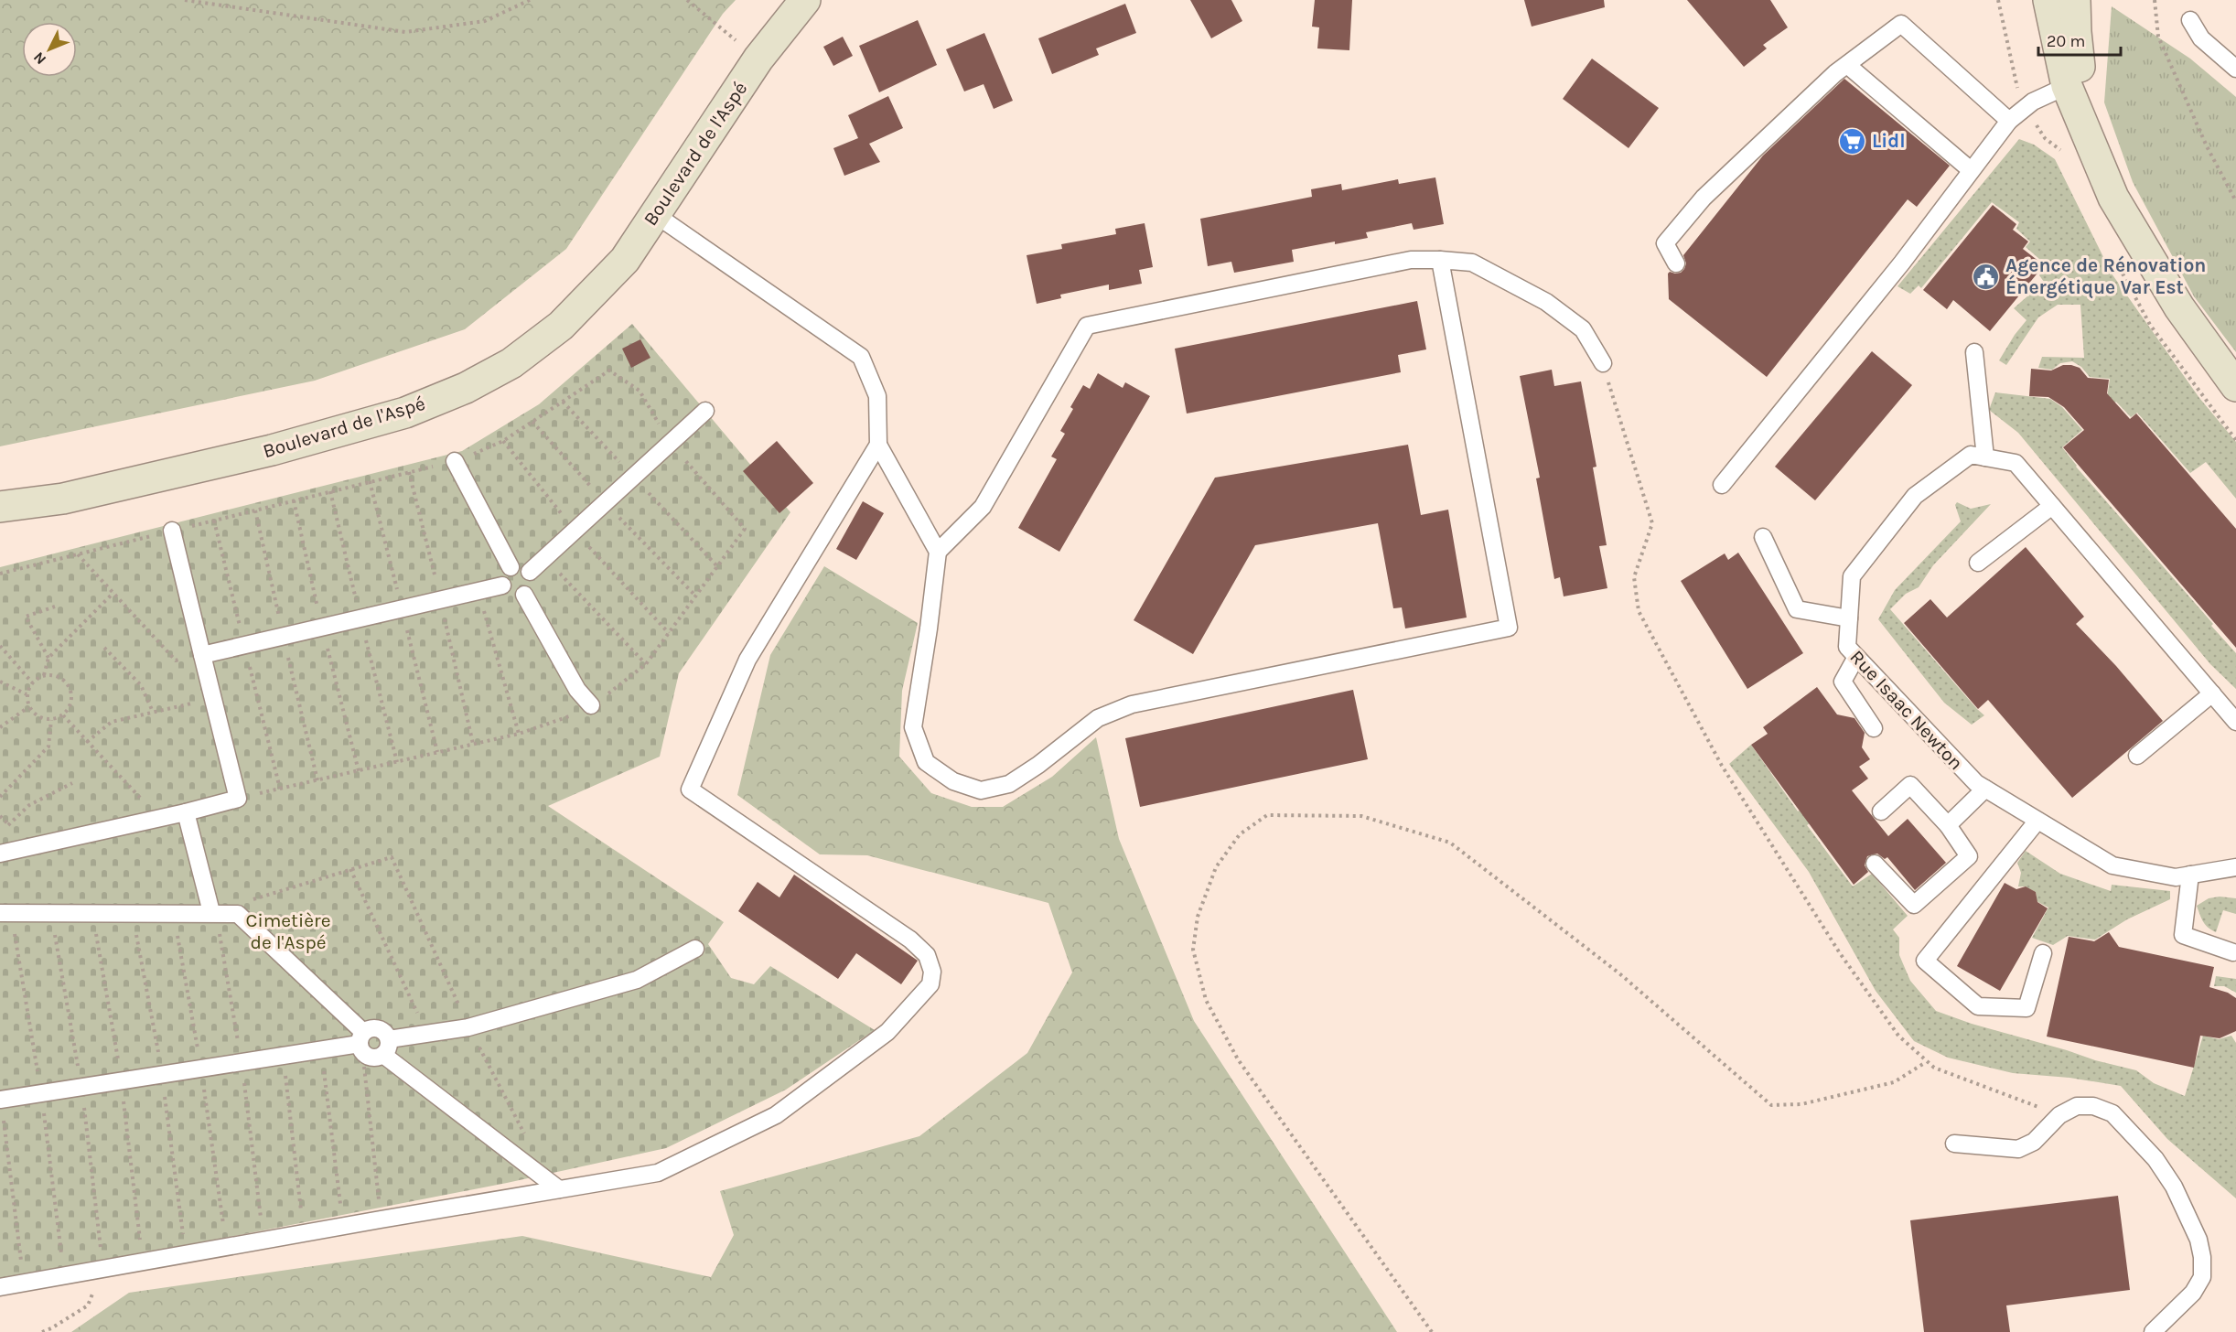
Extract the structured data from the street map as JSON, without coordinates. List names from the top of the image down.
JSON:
{
  "streets": {
    "main road": ["Boulevard de l'Aspé"],
    "lane": ["Rue Isaac Newton"]
  },
  "parks": ["Cimetière de l'Aspé"],
  "places": {
    "supermarket": ["Lidl"],
    "public building": ["Agence de Rénovation Énergétique Var Est"]
  },
  "scale_bar": "20 m",
  "north": "bottom left"
}
